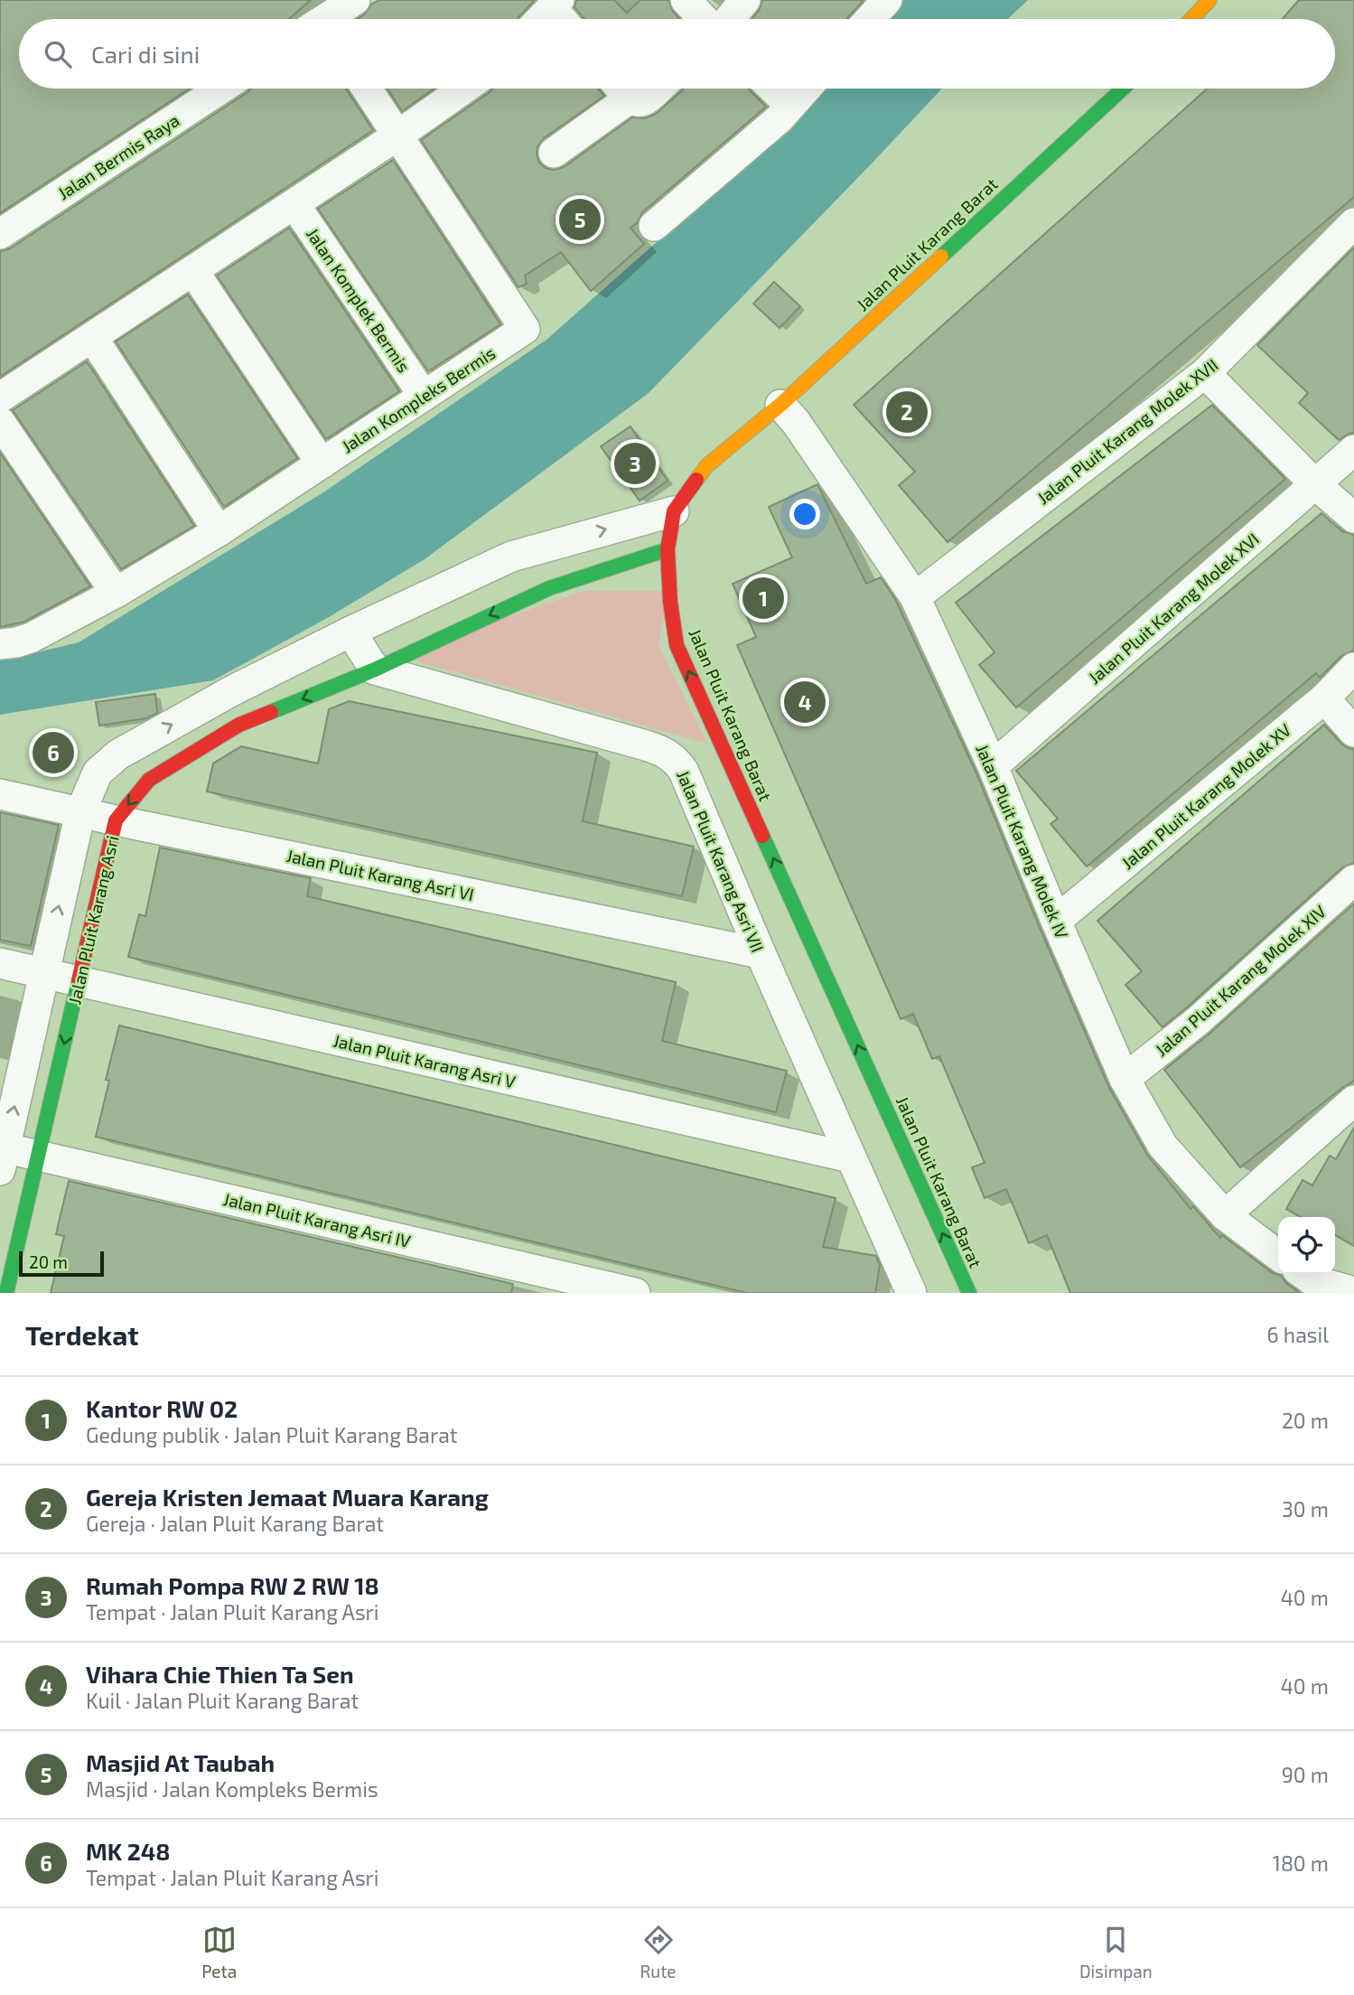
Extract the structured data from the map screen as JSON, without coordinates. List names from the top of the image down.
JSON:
{
  "streets": {
    "street": [
      "Jalan Bermis Raya",
      "Jalan Pluit Karang Barat",
      "Jalan Komplek Bermis",
      "Jalan Kompleks Bermis",
      "Jalan Pluit Karang Molek XVII",
      "Jalan Pluit Karang Molek XVI",
      "Jalan Pluit Karang Molek XV",
      "Jalan Pluit Karang Molek IV",
      "Jalan Pluit Karang Asri VII",
      "Jalan Pluit Karang Asri VI",
      "Jalan Pluit Karang Asri",
      "Jalan Pluit Karang Molek XIV",
      "Jalan Pluit Karang Asri V",
      "Jalan Pluit Karang Asri IV"
    ]
  },
  "crossings": [
    ["Jalan Pluit Karang Barat", "Jalan Pluit Karang Molek IV"],
    ["Jalan Pluit Karang Barat", "Jalan Pluit Karang Asri"],
    ["Jalan Komplek Bermis", "Jalan Kompleks Bermis"],
    ["Jalan Pluit Karang Molek XVII", "Jalan Pluit Karang Molek IV"],
    ["Jalan Pluit Karang Molek XVI", "Jalan Pluit Karang Molek IV"],
    ["Jalan Pluit Karang Molek XV", "Jalan Pluit Karang Molek IV"],
    ["Jalan Pluit Karang Molek IV", "Jalan Pluit Karang Molek XIV"],
    ["Jalan Pluit Karang Asri VII", "Jalan Pluit Karang Asri VI"],
    ["Jalan Pluit Karang Asri VII", "Jalan Pluit Karang Asri"],
    ["Jalan Pluit Karang Asri VII", "Jalan Pluit Karang Asri V"],
    ["Jalan Pluit Karang Asri VI", "Jalan Pluit Karang Asri"],
    ["Jalan Pluit Karang Asri", "Jalan Pluit Karang Asri V"],
    ["Jalan Pluit Karang Asri", "Jalan Pluit Karang Asri IV"]
  ],
  "one_way": ["Jalan Pluit Karang Barat"],
  "scale_bar": "20 m",
  "page": {
    "search": "Cari di sini",
    "pins": [
      "5",
      "2",
      "3",
      "1",
      "4",
      "6"
    ],
    "scale": "20 m",
    "heading": ["Terdekat", "6 hasil"],
    "list": [
      {
        "mark": "1",
        "name": "Kantor RW 02",
        "note": "Gedung publik · Jalan Pluit Karang Barat",
        "value": "20 m"
      },
      {
        "mark": "2",
        "name": "Gereja Kristen Jemaat Muara Karang",
        "note": "Gereja · Jalan Pluit Karang Barat",
        "value": "30 m"
      },
      {
        "mark": "3",
        "name": "Rumah Pompa RW 2 RW 18",
        "note": "Tempat · Jalan Pluit Karang Asri",
        "value": "40 m"
      },
      {
        "mark": "4",
        "name": "Vihara Chie Thien Ta Sen",
        "note": "Kuil · Jalan Pluit Karang Barat",
        "value": "40 m"
      },
      {
        "mark": "5",
        "name": "Masjid At Taubah",
        "note": "Masjid · Jalan Kompleks Bermis",
        "value": "90 m"
      },
      {
        "mark": "6",
        "name": "MK 248",
        "note": "Tempat · Jalan Pluit Karang Asri",
        "value": "180 m"
      }
    ],
    "nav": ["Peta", "Rute", "Disimpan"]
  }
}
